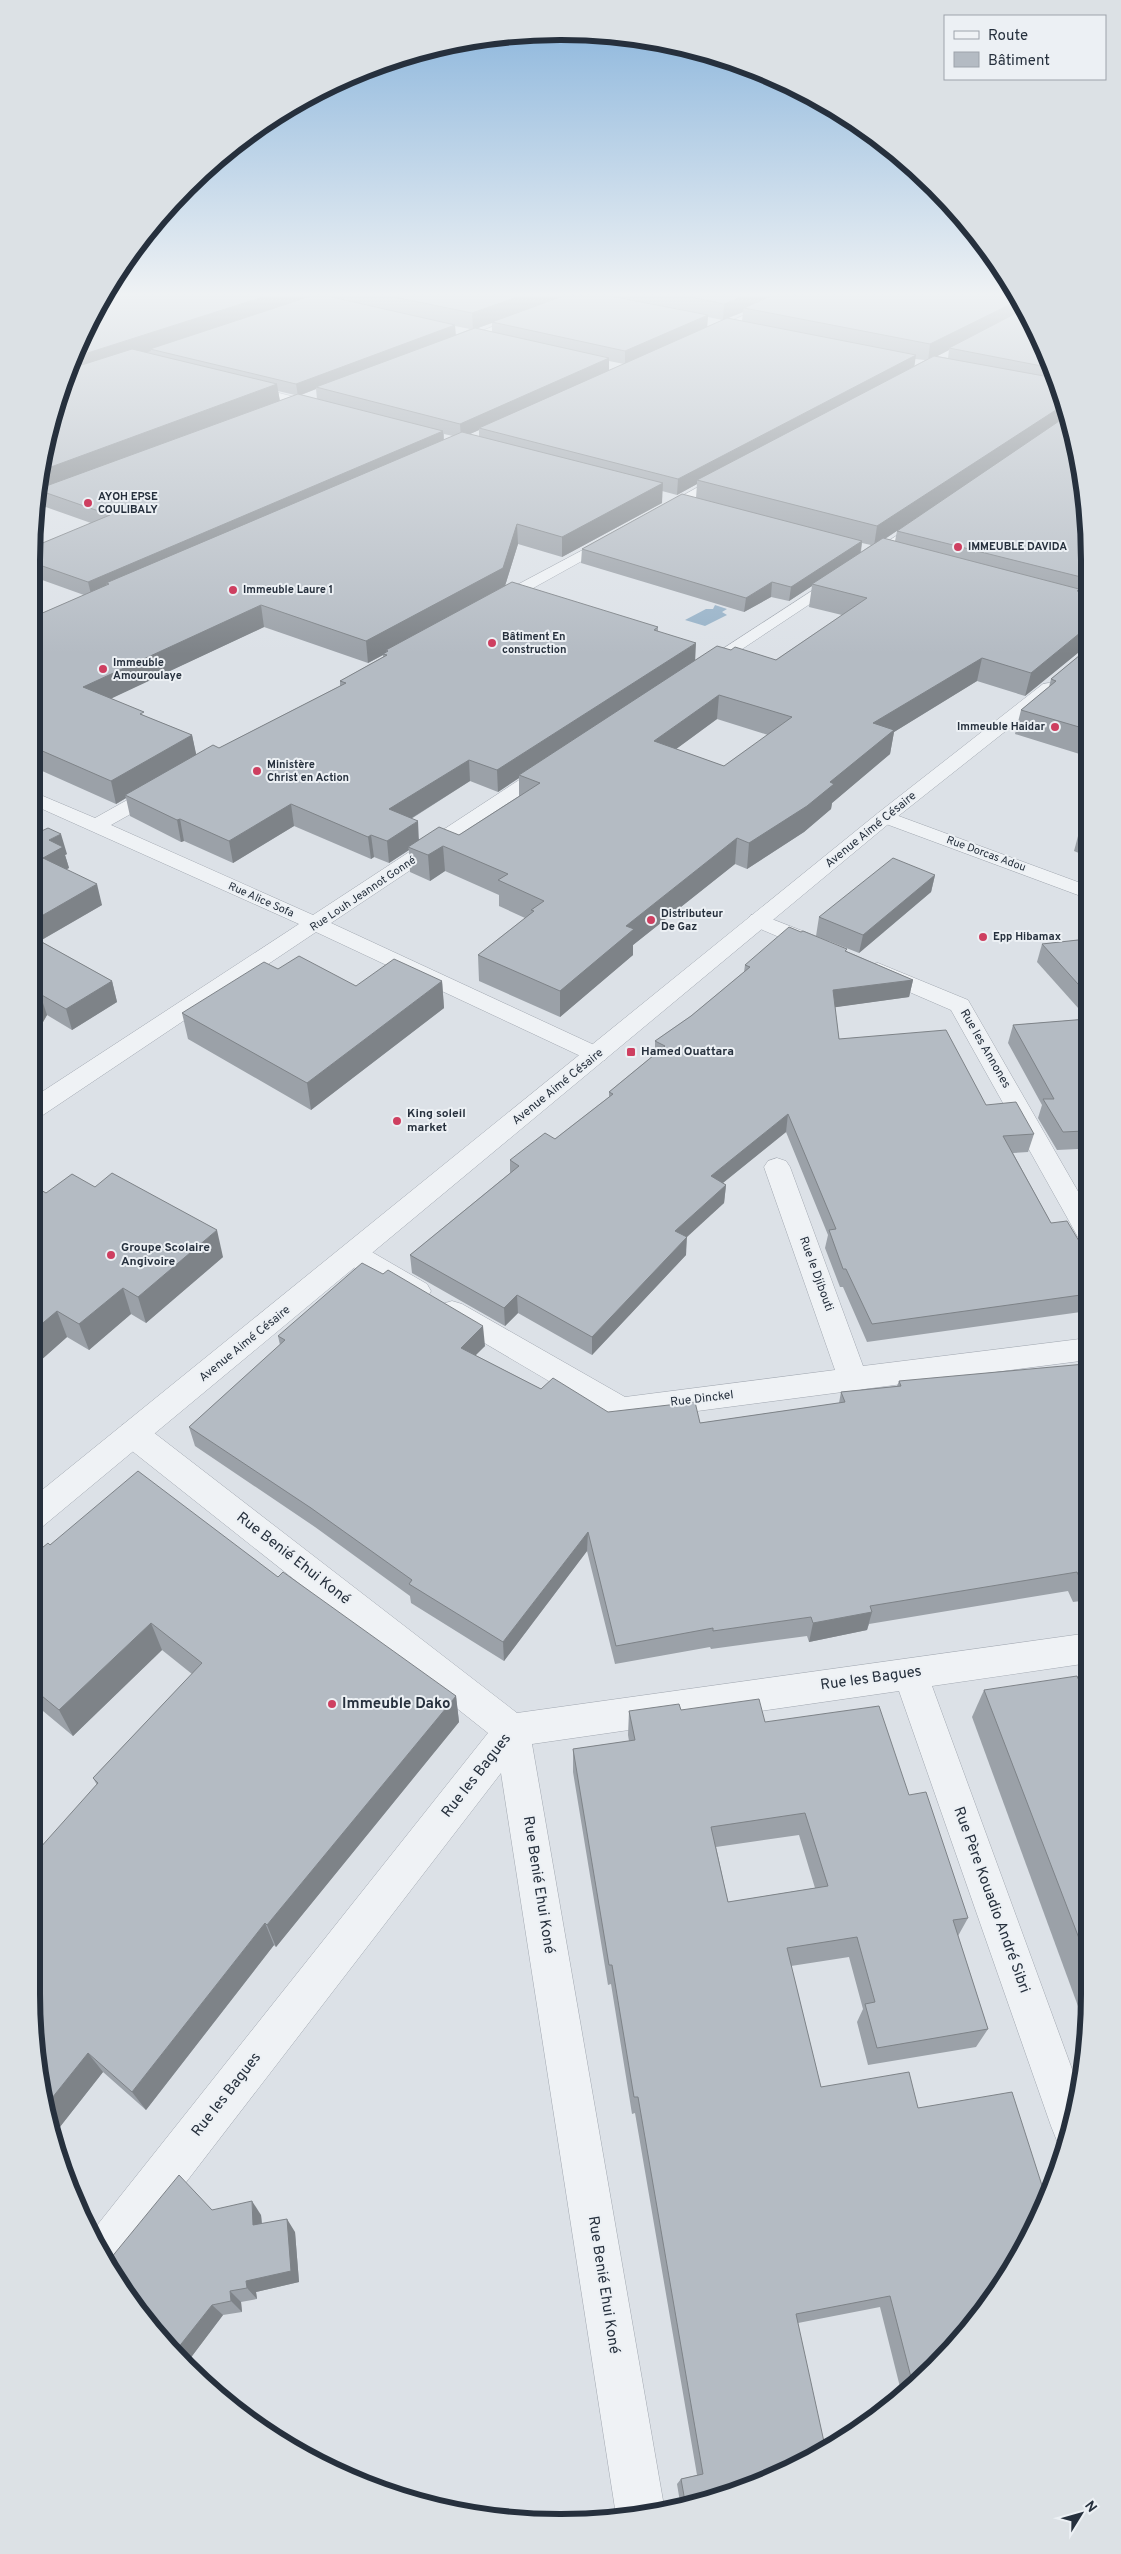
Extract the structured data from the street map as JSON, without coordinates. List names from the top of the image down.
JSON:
{
  "streets": {
    "street": [
      "Avenue Aimé Césaire",
      "Rue Dorcas Adou",
      "Rue Louh Jeannot Gonné",
      "Rue Alice Sofa",
      "Rue les Annones",
      "Rue le Djibouti",
      "Rue Dinckel",
      "Rue Benié Ehui Koné",
      "Rue les Bagues",
      "Rue Père Kouadio André Sibri"
    ]
  },
  "crossings": [
    ["Avenue Aimé Césaire", "Rue Dorcas Adou"],
    ["Avenue Aimé Césaire", "Rue Alice Sofa"],
    ["Avenue Aimé Césaire", "Rue les Annones"],
    ["Avenue Aimé Césaire", "Rue Dinckel"],
    ["Avenue Aimé Césaire", "Rue Benié Ehui Koné"],
    ["Rue Louh Jeannot Gonné", "Rue Alice Sofa"],
    ["Rue le Djibouti", "Rue Dinckel"],
    ["Rue Benié Ehui Koné", "Rue les Bagues"],
    ["Rue les Bagues", "Rue Père Kouadio André Sibri"]
  ],
  "places": {
    "other": [
      "AYOH EPSE COULIBALY",
      "IMMEUBLE DAVIDA",
      "Immeuble Laure 1",
      "Bâtiment En construction",
      "Immeuble Amouroulaye",
      "Immeuble Haidar",
      "Ministère Christ en Action",
      "Distributeur De Gaz",
      "Epp Hibamax",
      "King soleil market",
      "Groupe Scolaire Angivoire",
      "Immeuble Dako"
    ],
    "transit": ["Hamed Ouattara"]
  },
  "legend": ["Route", "Bâtiment"],
  "north": "top right"
}
